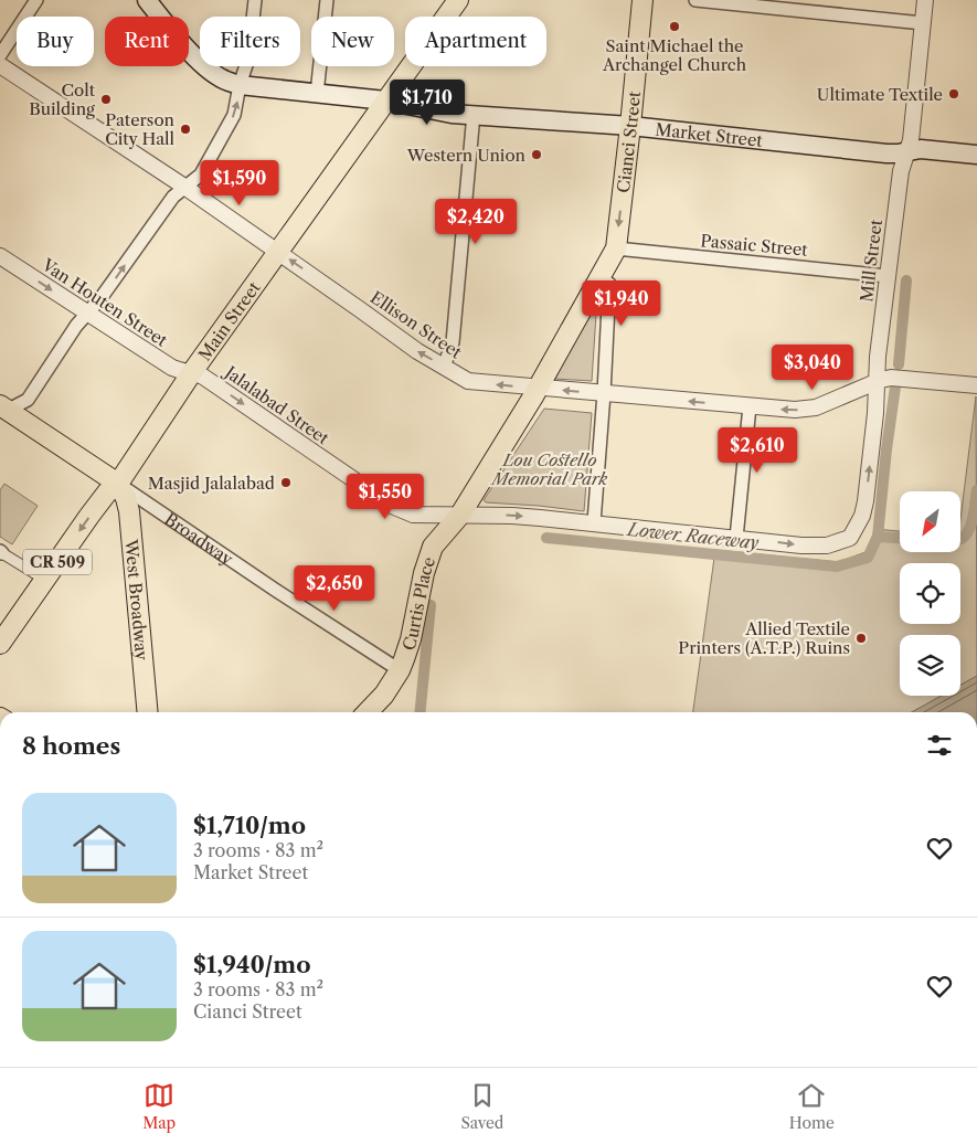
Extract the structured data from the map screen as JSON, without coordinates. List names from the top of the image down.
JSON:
{
  "streets": {
    "main road": [
      "Market Street",
      "Cianci Street",
      "Main Street",
      "Broadway",
      "CR 509",
      "West Broadway",
      "Curtis Place"
    ],
    "street": [
      "Passaic Street",
      "Mill Street",
      "Van Houten Street",
      "Ellison Street",
      "Jalalabad Street"
    ]
  },
  "crossings": [
    ["Market Street", "Cianci Street"],
    ["Market Street", "Mill Street"],
    ["Market Street", "Main Street"],
    ["Cianci Street", "Passaic Street"],
    ["Cianci Street", "Curtis Place"],
    ["Passaic Street", "Mill Street"],
    ["Passaic Street", "Curtis Place"],
    ["Mill Street", "Ellison Street"],
    ["Van Houten Street", "Main Street"],
    ["Van Houten Street", "Jalalabad Street"],
    ["Main Street", "Ellison Street"],
    ["Main Street", "Jalalabad Street"],
    ["Main Street", "Broadway"],
    ["Main Street", "West Broadway"],
    ["Ellison Street", "Curtis Place"],
    ["Jalalabad Street", "Curtis Place"],
    ["Broadway", "West Broadway"],
    ["Broadway", "Curtis Place"]
  ],
  "one_way": ["Cianci Street", "Van Houten Street", "Jalalabad Street"],
  "water": ["Lower Raceway"],
  "parks": ["Lou Costello Memorial Park"],
  "places": [
    "Saint Michael the Archangel Church",
    "Ultimate Textile",
    "Colt Building",
    "Paterson City Hall",
    "Western Union",
    "Masjid Jalalabad",
    "Allied Textile Printers (A.T.P.) Ruins"
  ],
  "north": "bottom left",
  "page": {
    "chip": [
      "Buy",
      "Rent",
      "Filters",
      "New",
      "Apartment"
    ],
    "price": [
      "$1,710",
      "$1,590",
      "$2,420",
      "$1,940",
      "$3,040",
      "$2,610",
      "$1,550",
      "$2,650"
    ],
    "heading": "8 homes",
    "list": [
      {
        "name": "$1,710/mo",
        "note": "3 rooms · 83 m² · Market Street"
      },
      {
        "name": "$1,940/mo",
        "note": "3 rooms · 83 m² · Cianci Street"
      }
    ],
    "tabs": ["Map", "Saved", "Home"]
  }
}
